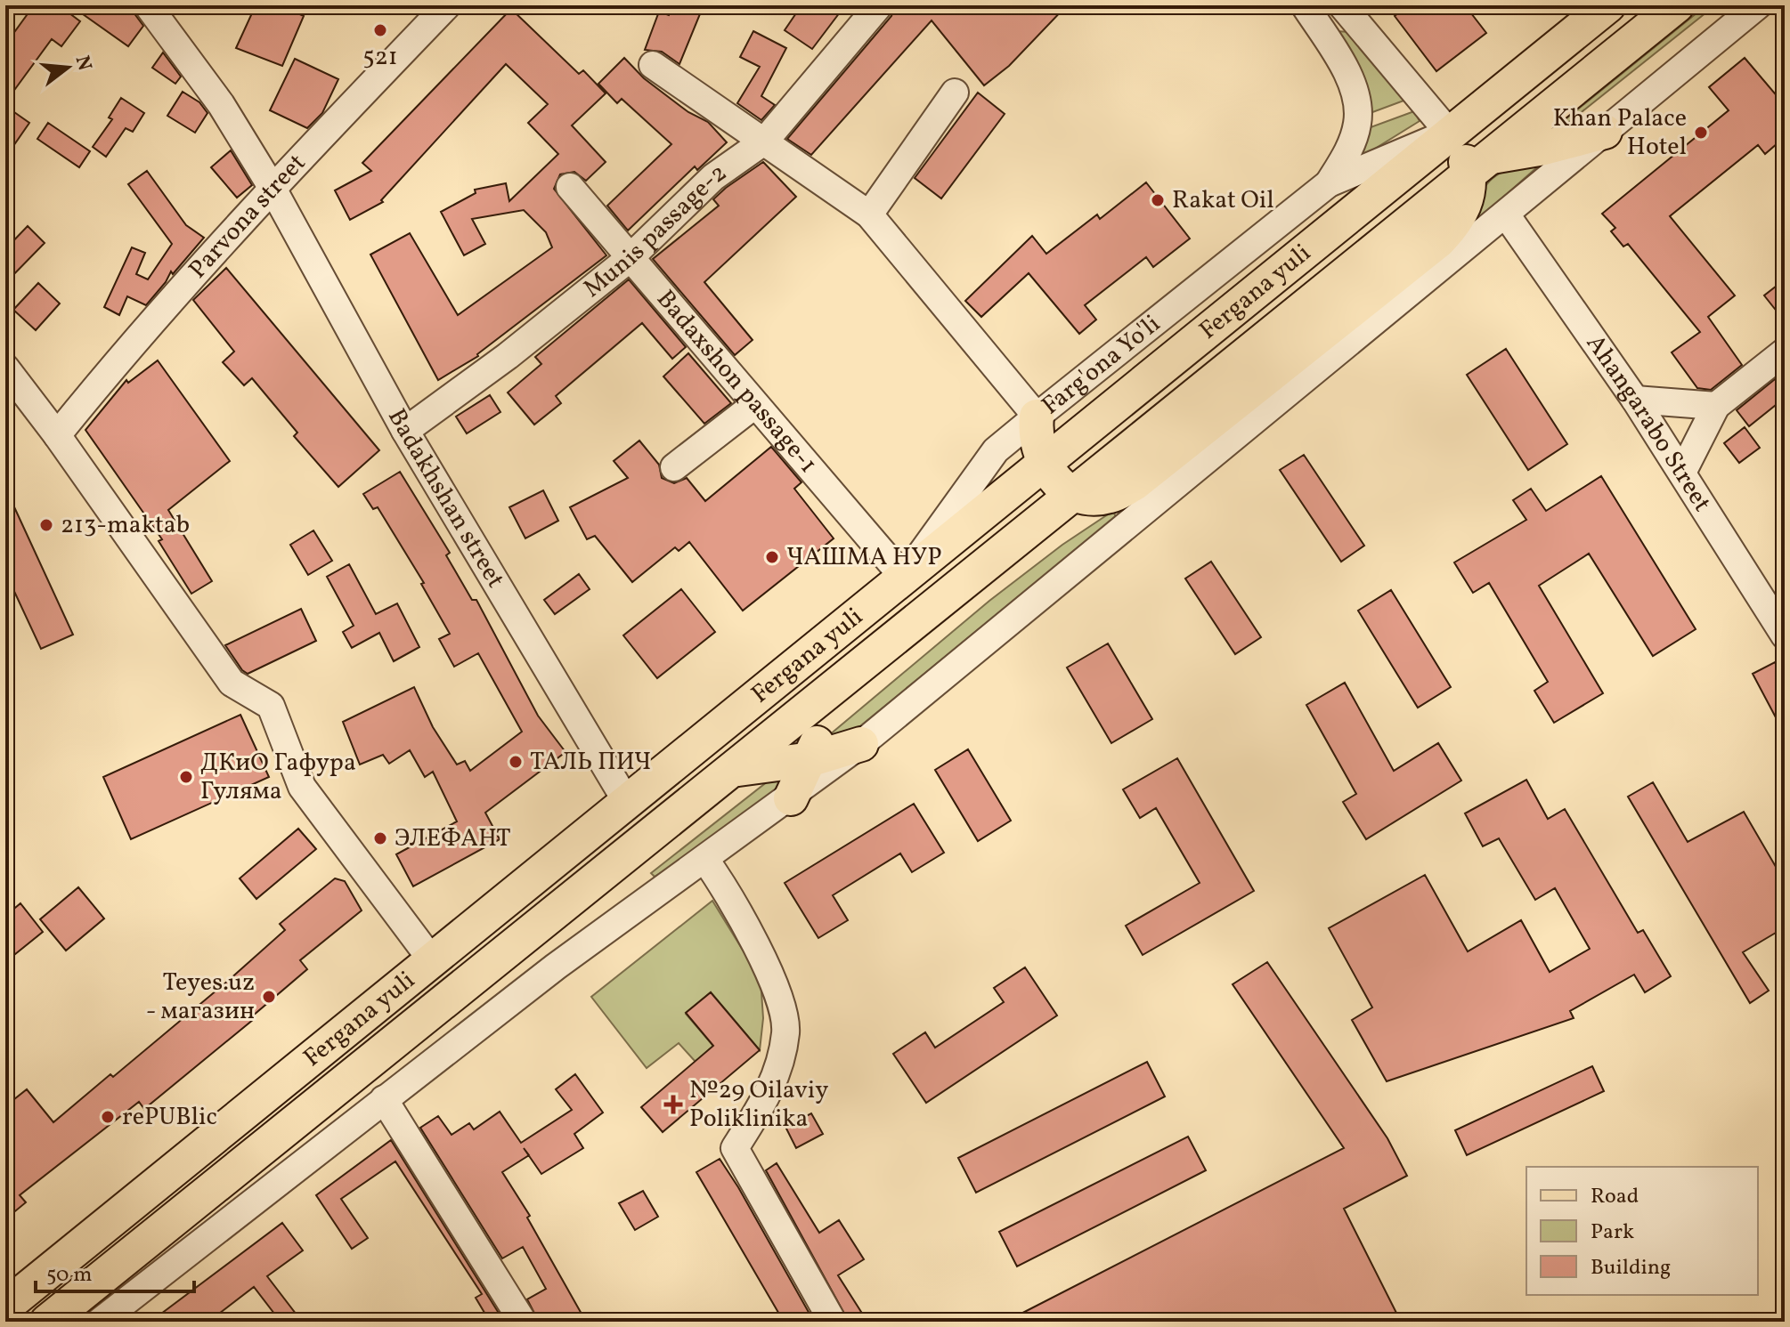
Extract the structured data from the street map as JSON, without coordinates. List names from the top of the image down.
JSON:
{
  "streets": {
    "main road": ["Fergana yuli"],
    "street": [
      "Parvona street",
      "Munis passage-2",
      "Farg'ona Yo'li",
      "Badaxshon passage-1",
      "Ahangarabo Street",
      "Badakhshan street"
    ]
  },
  "crossings": [
    ["Parvona street", "Badakhshan street"],
    ["Munis passage-2", "Badaxshon passage-1"],
    ["Munis passage-2", "Badakhshan street"],
    ["Fergana yuli", "Farg'ona Yo'li"],
    ["Fergana yuli", "Badaxshon passage-1"],
    ["Fergana yuli", "Badakhshan street"],
    ["Farg'ona Yo'li", "Badaxshon passage-1"]
  ],
  "places": {
    "other": [
      "521",
      "Khan Palace Hotel",
      "Rakat Oil",
      "213-maktab",
      "ЧАШМА НУР",
      "ТАЛЬ ПИЧ",
      "ДКиО Гафура Гуляма",
      "ЭЛЕФАНТ",
      "Teyes.uz - магазин",
      "rePUBlic"
    ],
    "health": ["№29 Oilaviy Poliklinika"]
  },
  "legend": ["Road", "Park", "Building"],
  "scale_bar": "50 m",
  "north": "right"
}
